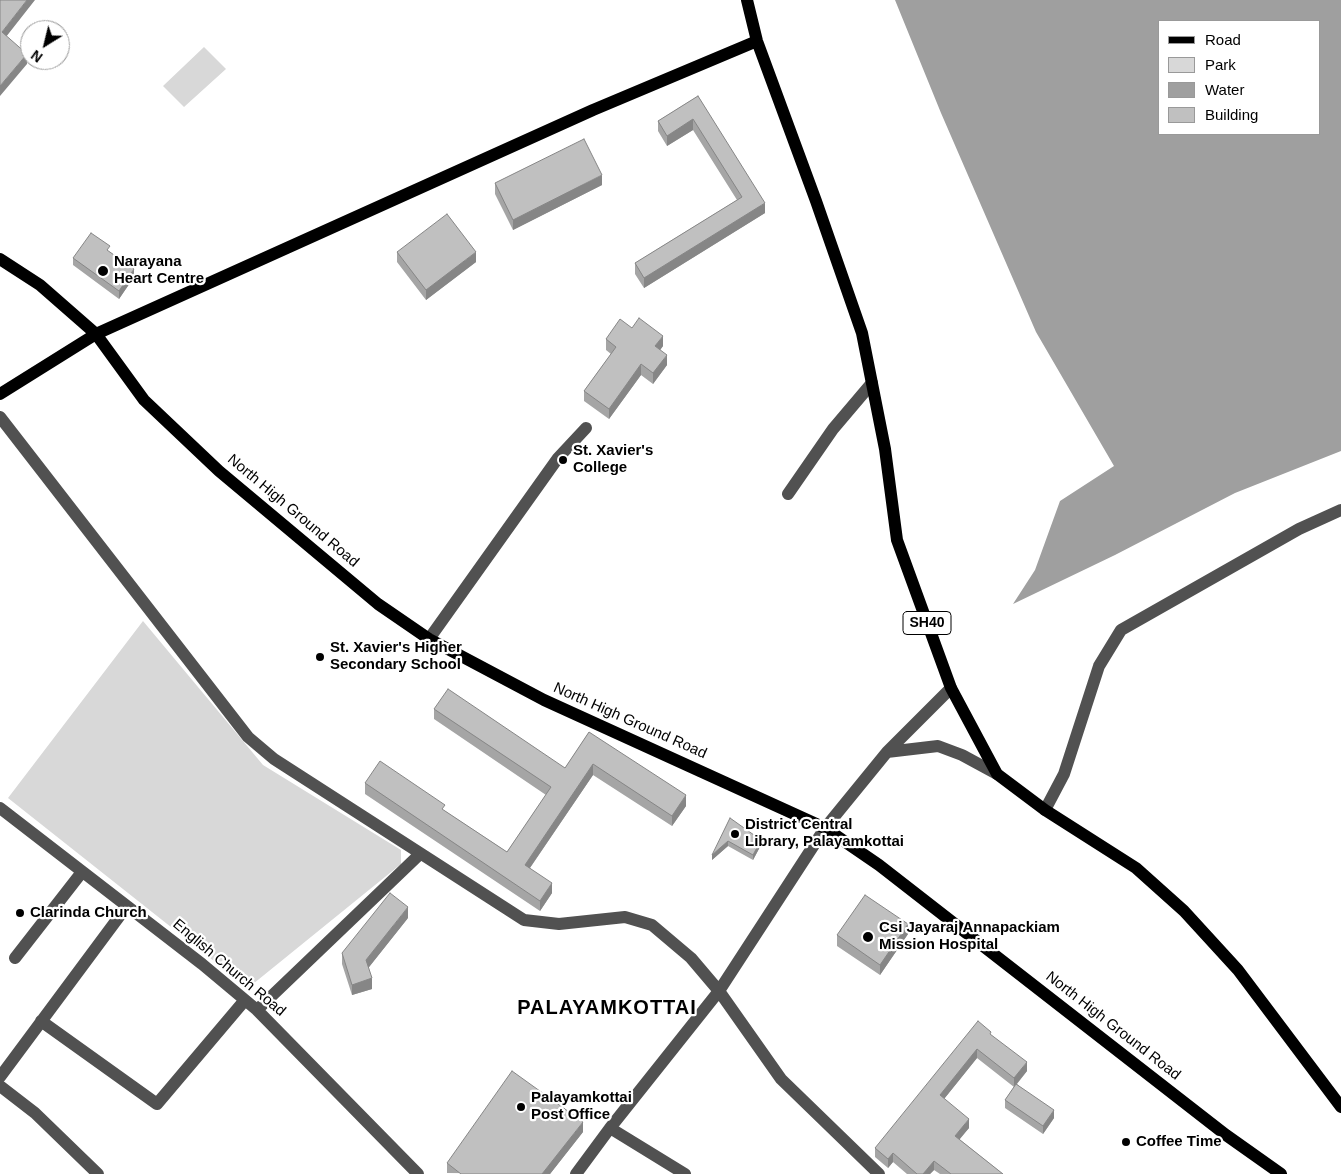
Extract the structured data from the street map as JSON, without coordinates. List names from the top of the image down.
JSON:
{
  "streets": {
    "main road": ["North High Ground Road", "SH40"],
    "street": ["English Church Road"]
  },
  "districts": ["PALAYAMKOTTAI"],
  "places": [
    "Narayana Heart Centre",
    "St. Xavier's College",
    "St. Xavier's Higher Secondary School",
    "District Central Library, Palayamkottai",
    "Clarinda Church",
    "Csi Jayaraj Annapackiam Mission Hospital",
    "Palayamkottai Post Office",
    "Coffee Time"
  ],
  "legend": [
    "Road",
    "Park",
    "Water",
    "Building"
  ],
  "north": "bottom left"
}
